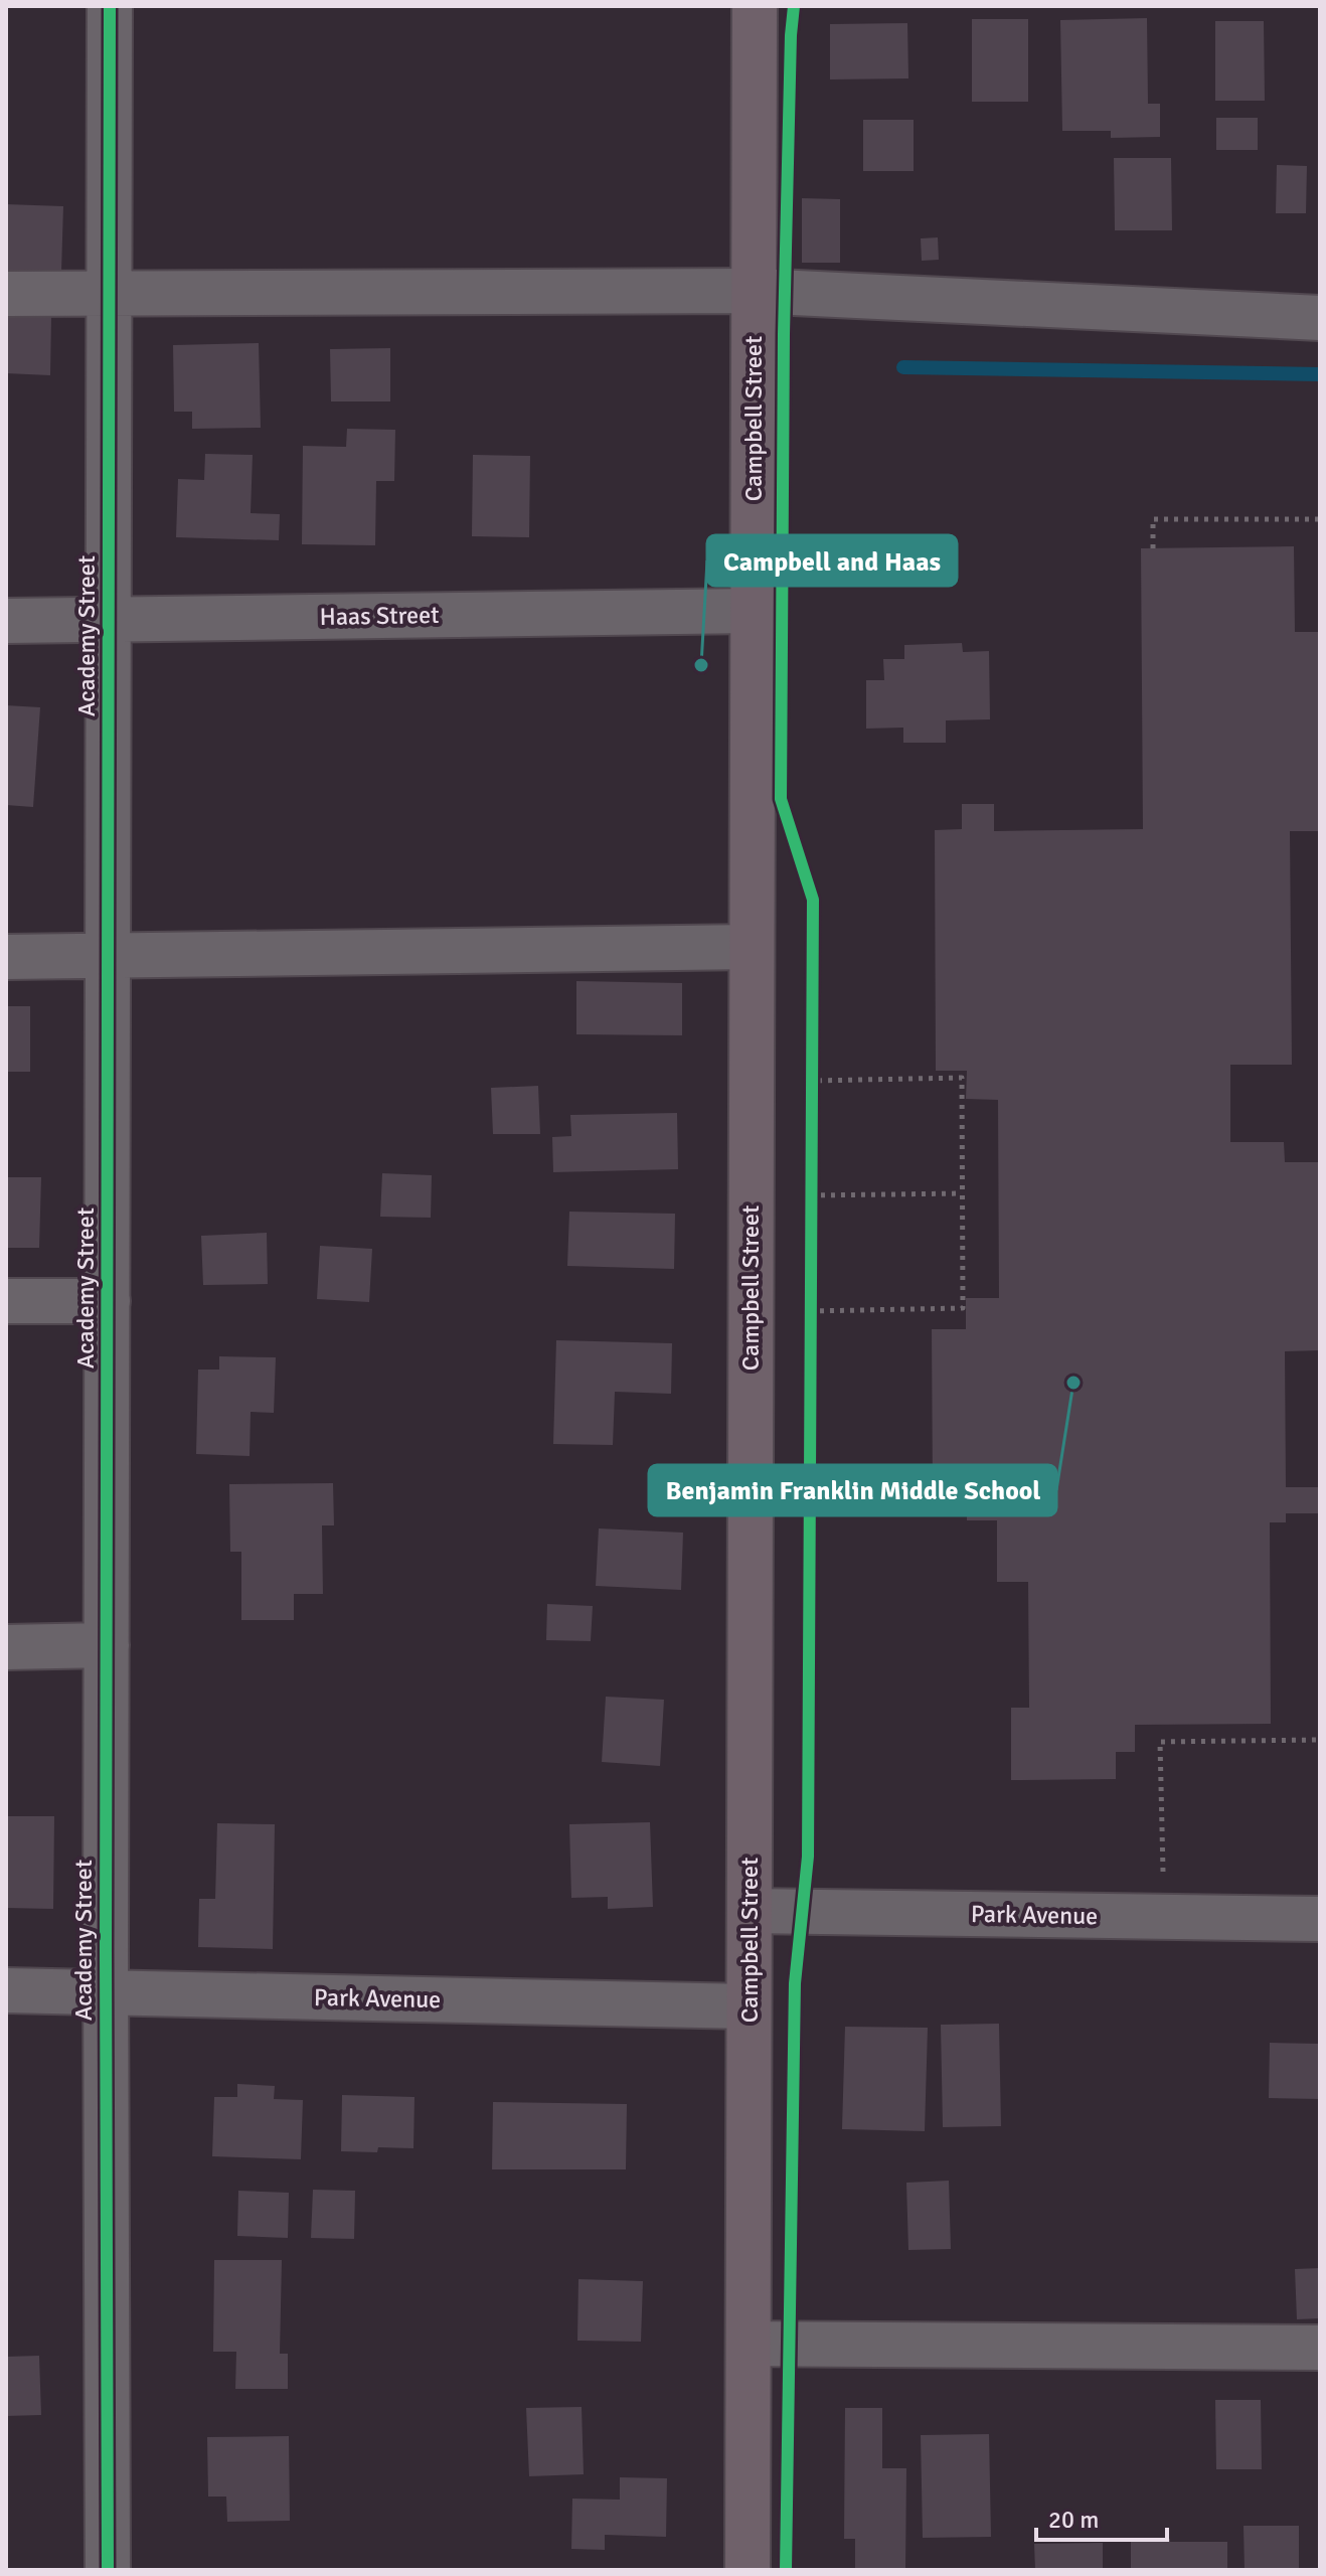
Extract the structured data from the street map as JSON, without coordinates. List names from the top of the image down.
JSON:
{
  "streets": {
    "main road": ["Campbell Street"],
    "street": ["Haas Street", "Academy Street", "Park Avenue"]
  },
  "crossings": [
    ["Campbell Street", "Haas Street"],
    ["Campbell Street", "Park Avenue"],
    ["Haas Street", "Academy Street"],
    ["Academy Street", "Park Avenue"]
  ],
  "places": ["Campbell and Haas", "Benjamin Franklin Middle School"],
  "scale_bar": "20 m"
}
